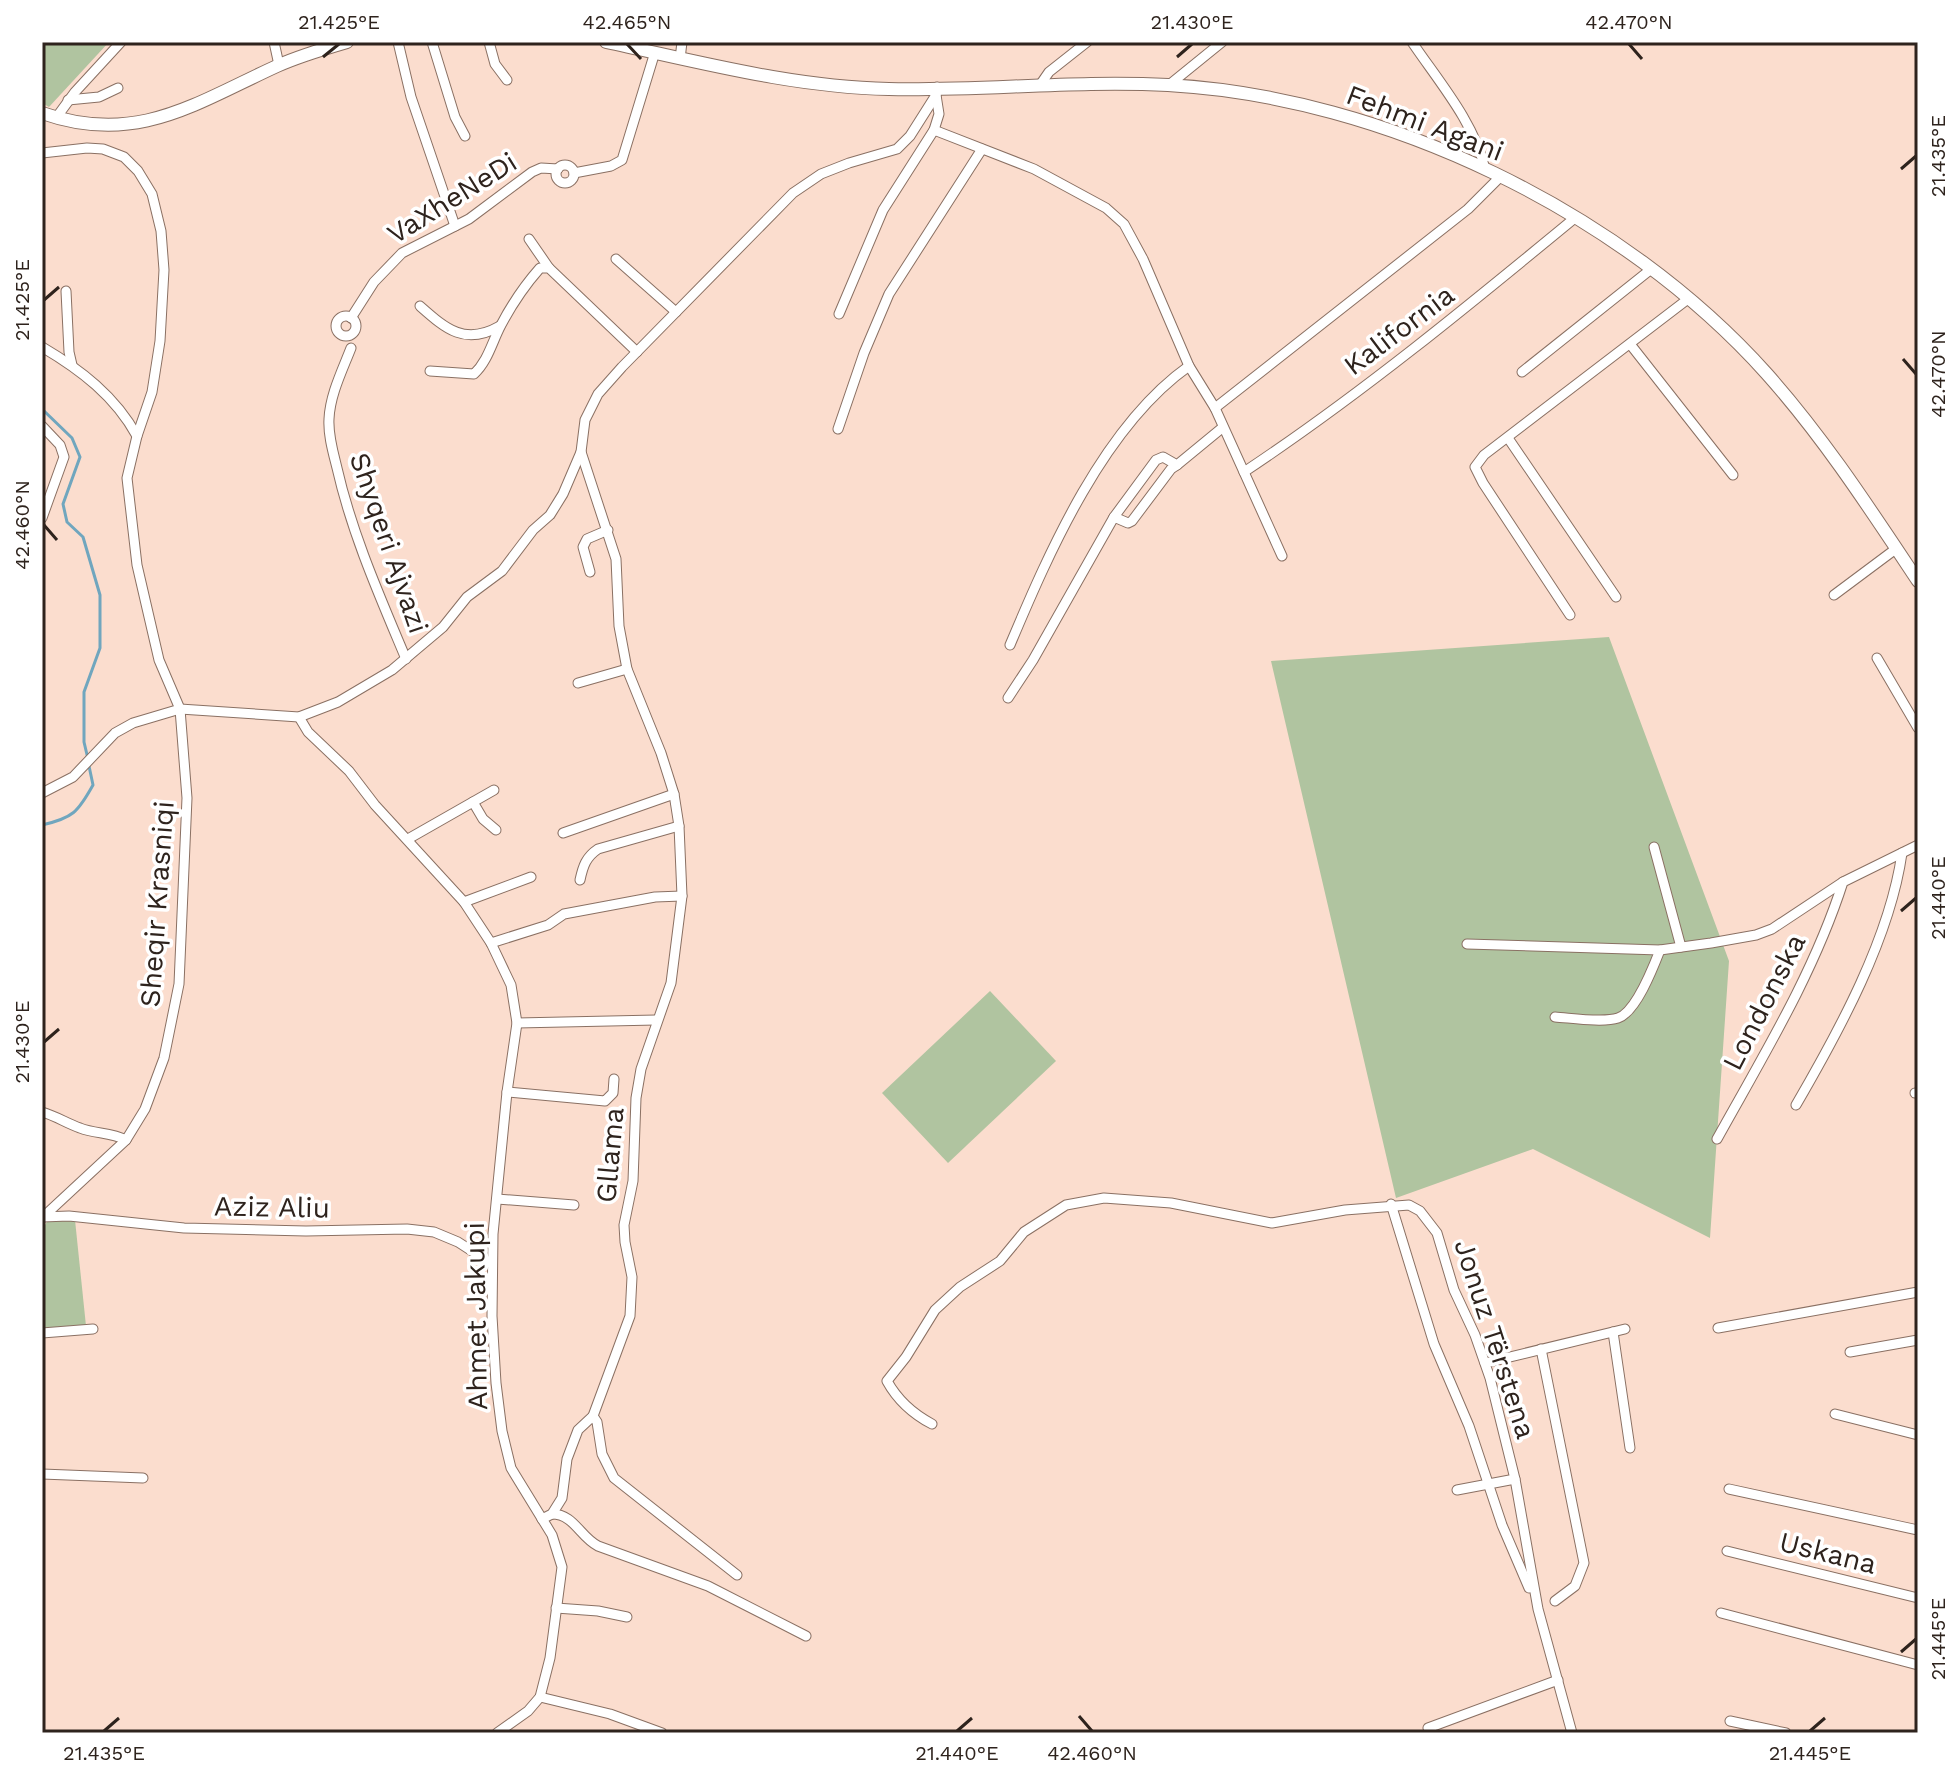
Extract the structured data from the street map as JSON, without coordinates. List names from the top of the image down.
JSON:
{
  "streets": {
    "main road": ["Fehmi Agani"],
    "street": [
      "VaXheNeDi",
      "Kalifornia",
      "Shyqeri Ajvazi",
      "Sheqir Krasniqi",
      "Londonska",
      "Gllama",
      "Aziz Aliu",
      "Ahmet Jakupi",
      "Jonuz Tërstena",
      "Uskana"
    ]
  },
  "crossings": [
    ["Fehmi Agani", "VaXheNeDi"],
    ["Fehmi Agani", "Kalifornia"],
    ["Fehmi Agani", "Shyqeri Ajvazi"],
    ["Shyqeri Ajvazi", "Sheqir Krasniqi"],
    ["Shyqeri Ajvazi", "Gllama"],
    ["Shyqeri Ajvazi", "Ahmet Jakupi"],
    ["Sheqir Krasniqi", "Aziz Aliu"],
    ["Aziz Aliu", "Ahmet Jakupi"]
  ],
  "coordinates": [
    "21.425°E",
    "42.465°N",
    "21.430°E",
    "42.470°N",
    "21.435°E",
    "42.460°N",
    "21.440°E",
    "21.445°E"
  ]
}
